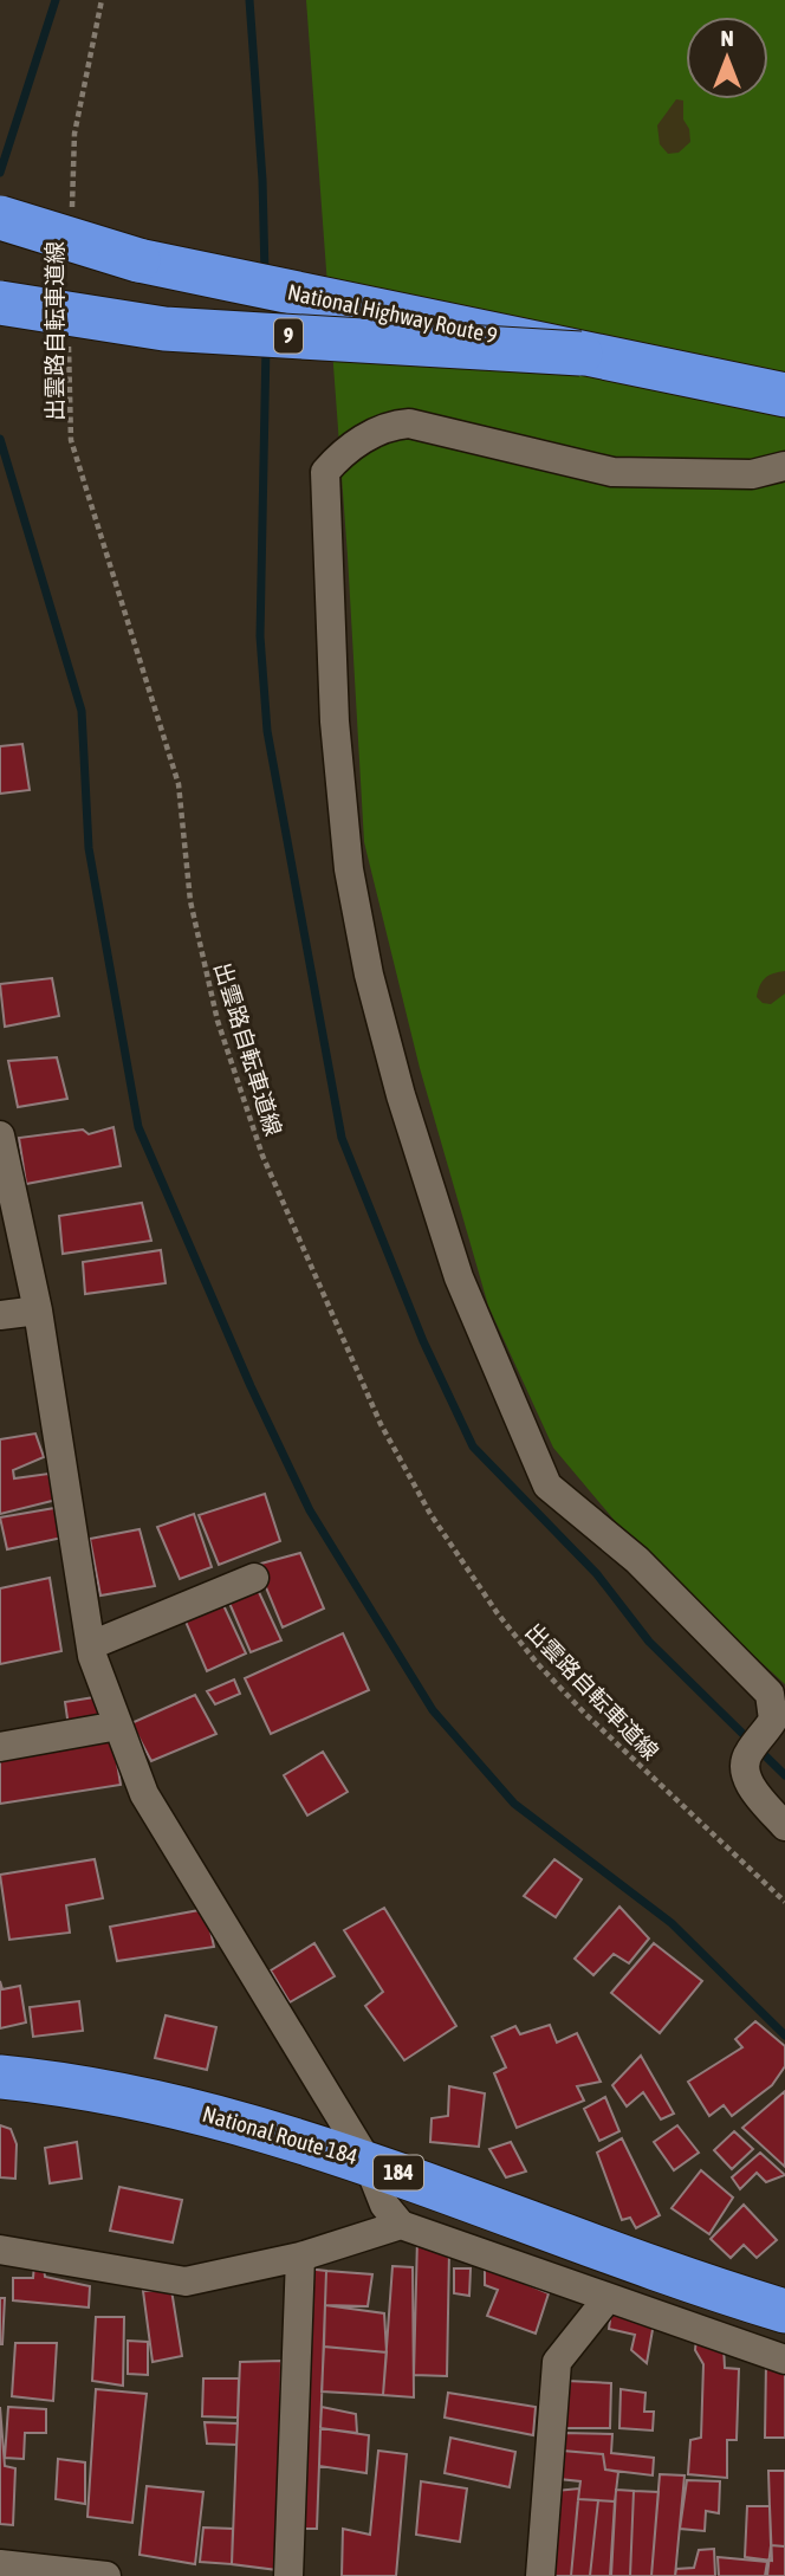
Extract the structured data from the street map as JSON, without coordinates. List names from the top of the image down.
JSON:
{
  "streets": {
    "highway": [
      "National Highway Route 9",
      "9",
      "National Route 184",
      "184"
    ],
    "path": ["出雲路自転車道線"]
  },
  "crossings": [
    ["National Highway Route 9", "9"]
  ],
  "north": "top"
}
